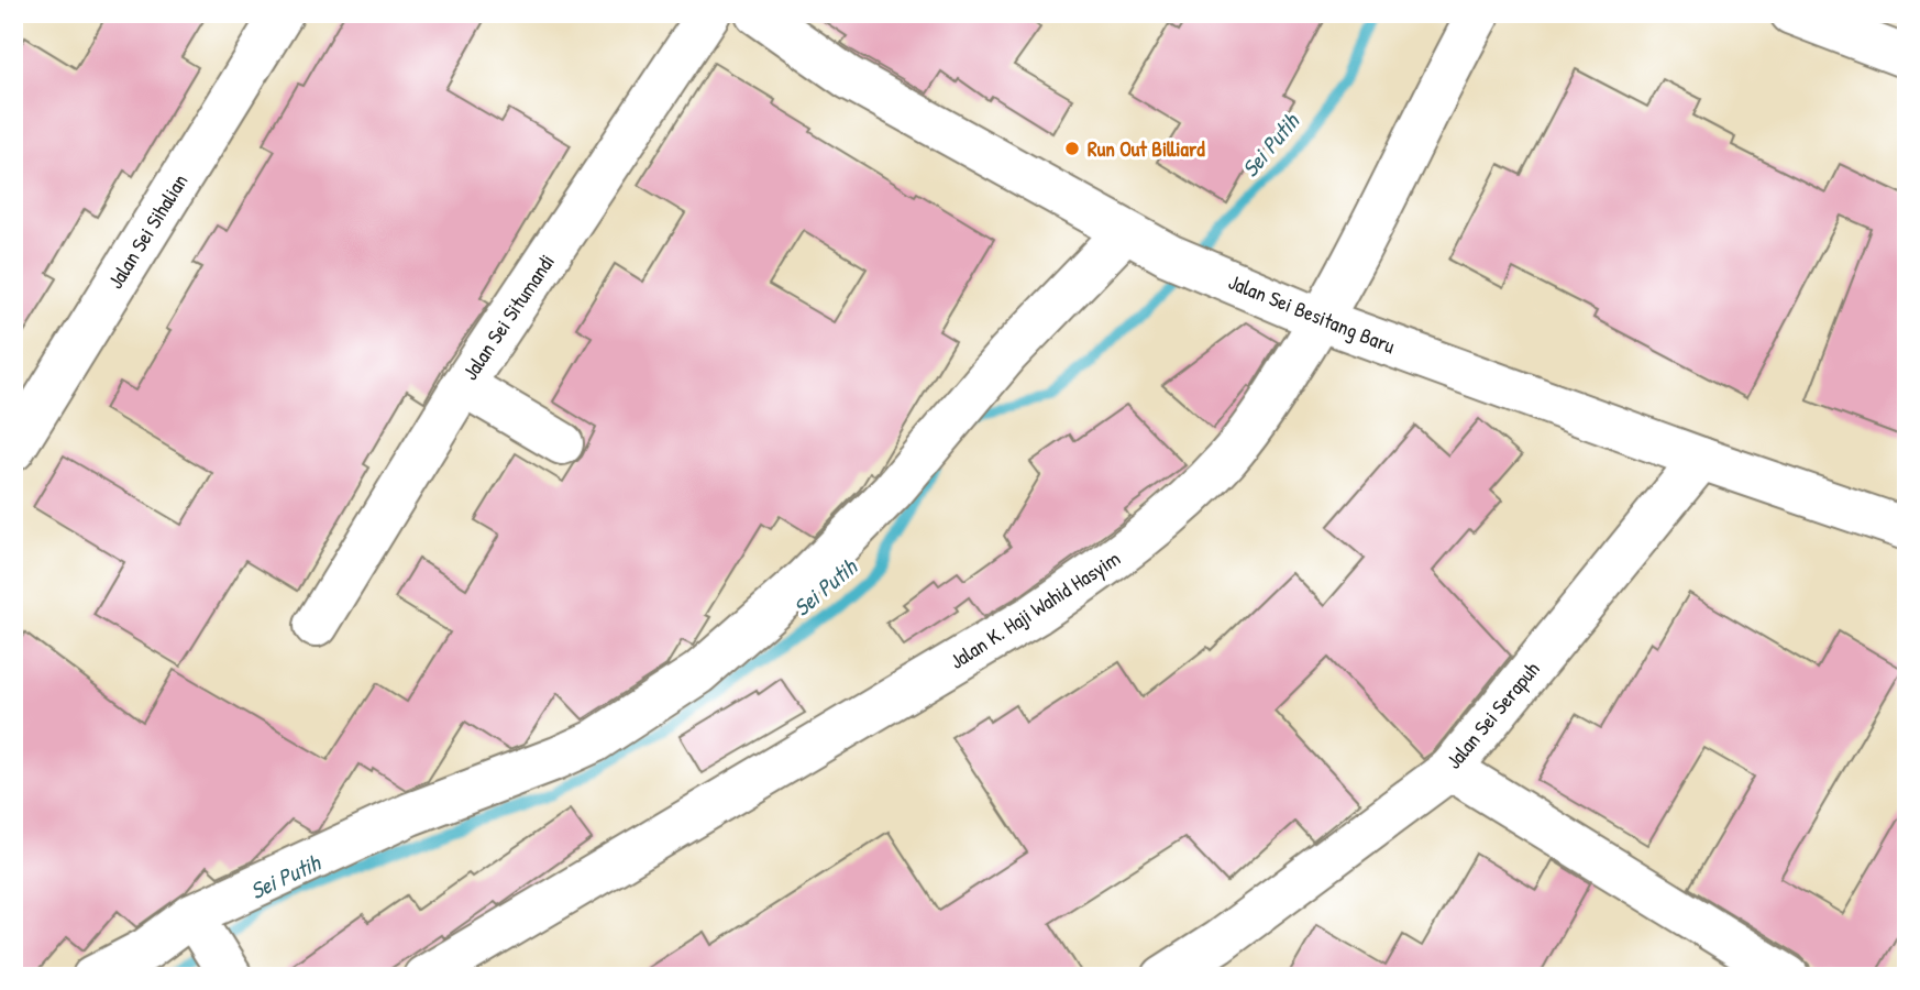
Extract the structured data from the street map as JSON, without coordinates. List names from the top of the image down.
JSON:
{
  "streets": {
    "street": [
      "Jalan Sei Sihalian",
      "Jalan Sei Besitang Baru",
      "Jalan Sei Situmandi",
      "Jalan K. Haji Wahid Hasyim",
      "Jalan Sei Serapuh"
    ]
  },
  "crossings": [
    ["Jalan Sei Besitang Baru", "Jalan K. Haji Wahid Hasyim"],
    ["Jalan Sei Besitang Baru", "Jalan Sei Serapuh"]
  ],
  "water": ["Sei Putih"],
  "places": ["Run Out Billiard"]
}
